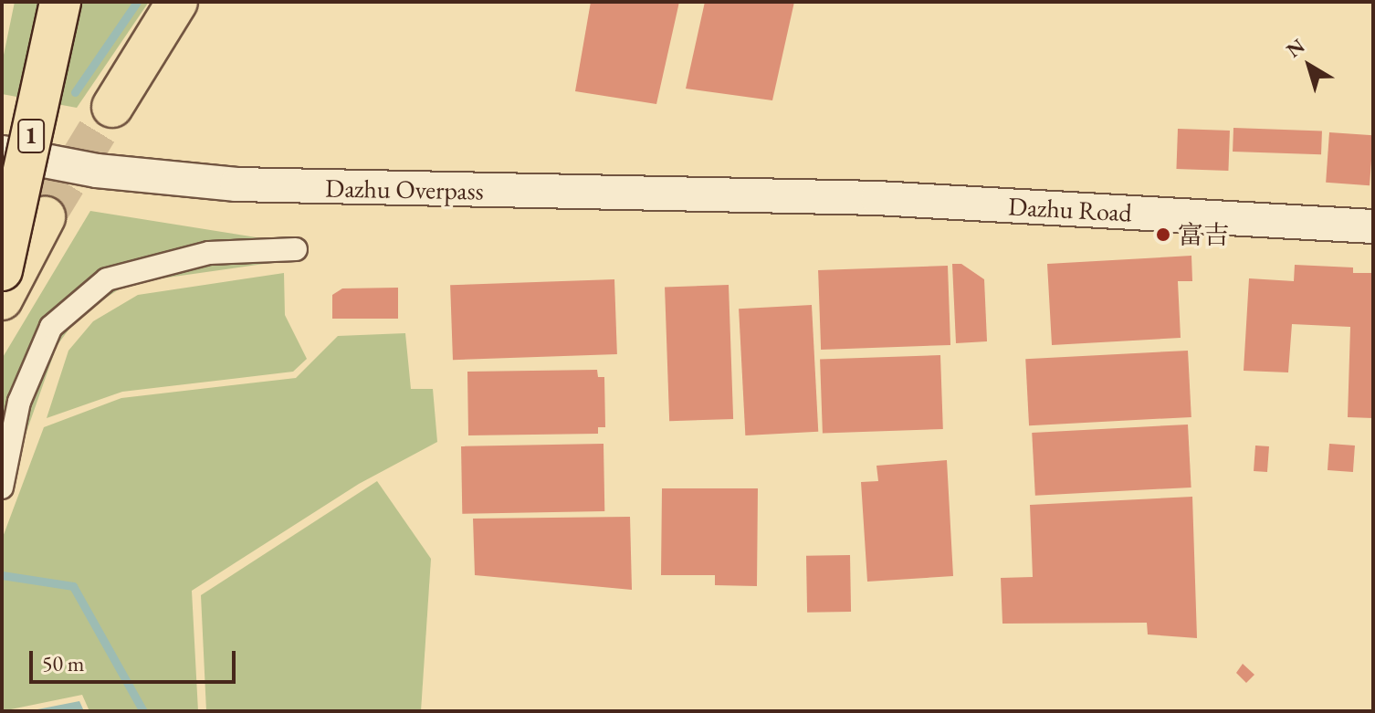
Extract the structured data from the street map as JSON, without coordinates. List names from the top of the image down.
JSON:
{
  "streets": {
    "highway": ["1"],
    "main road": ["Dazhu Overpass", "Dazhu Road"]
  },
  "crossings": [
    ["Dazhu Overpass", "Dazhu Road"]
  ],
  "places": ["富吉"],
  "scale_bar": "50 m",
  "north": "top left"
}
